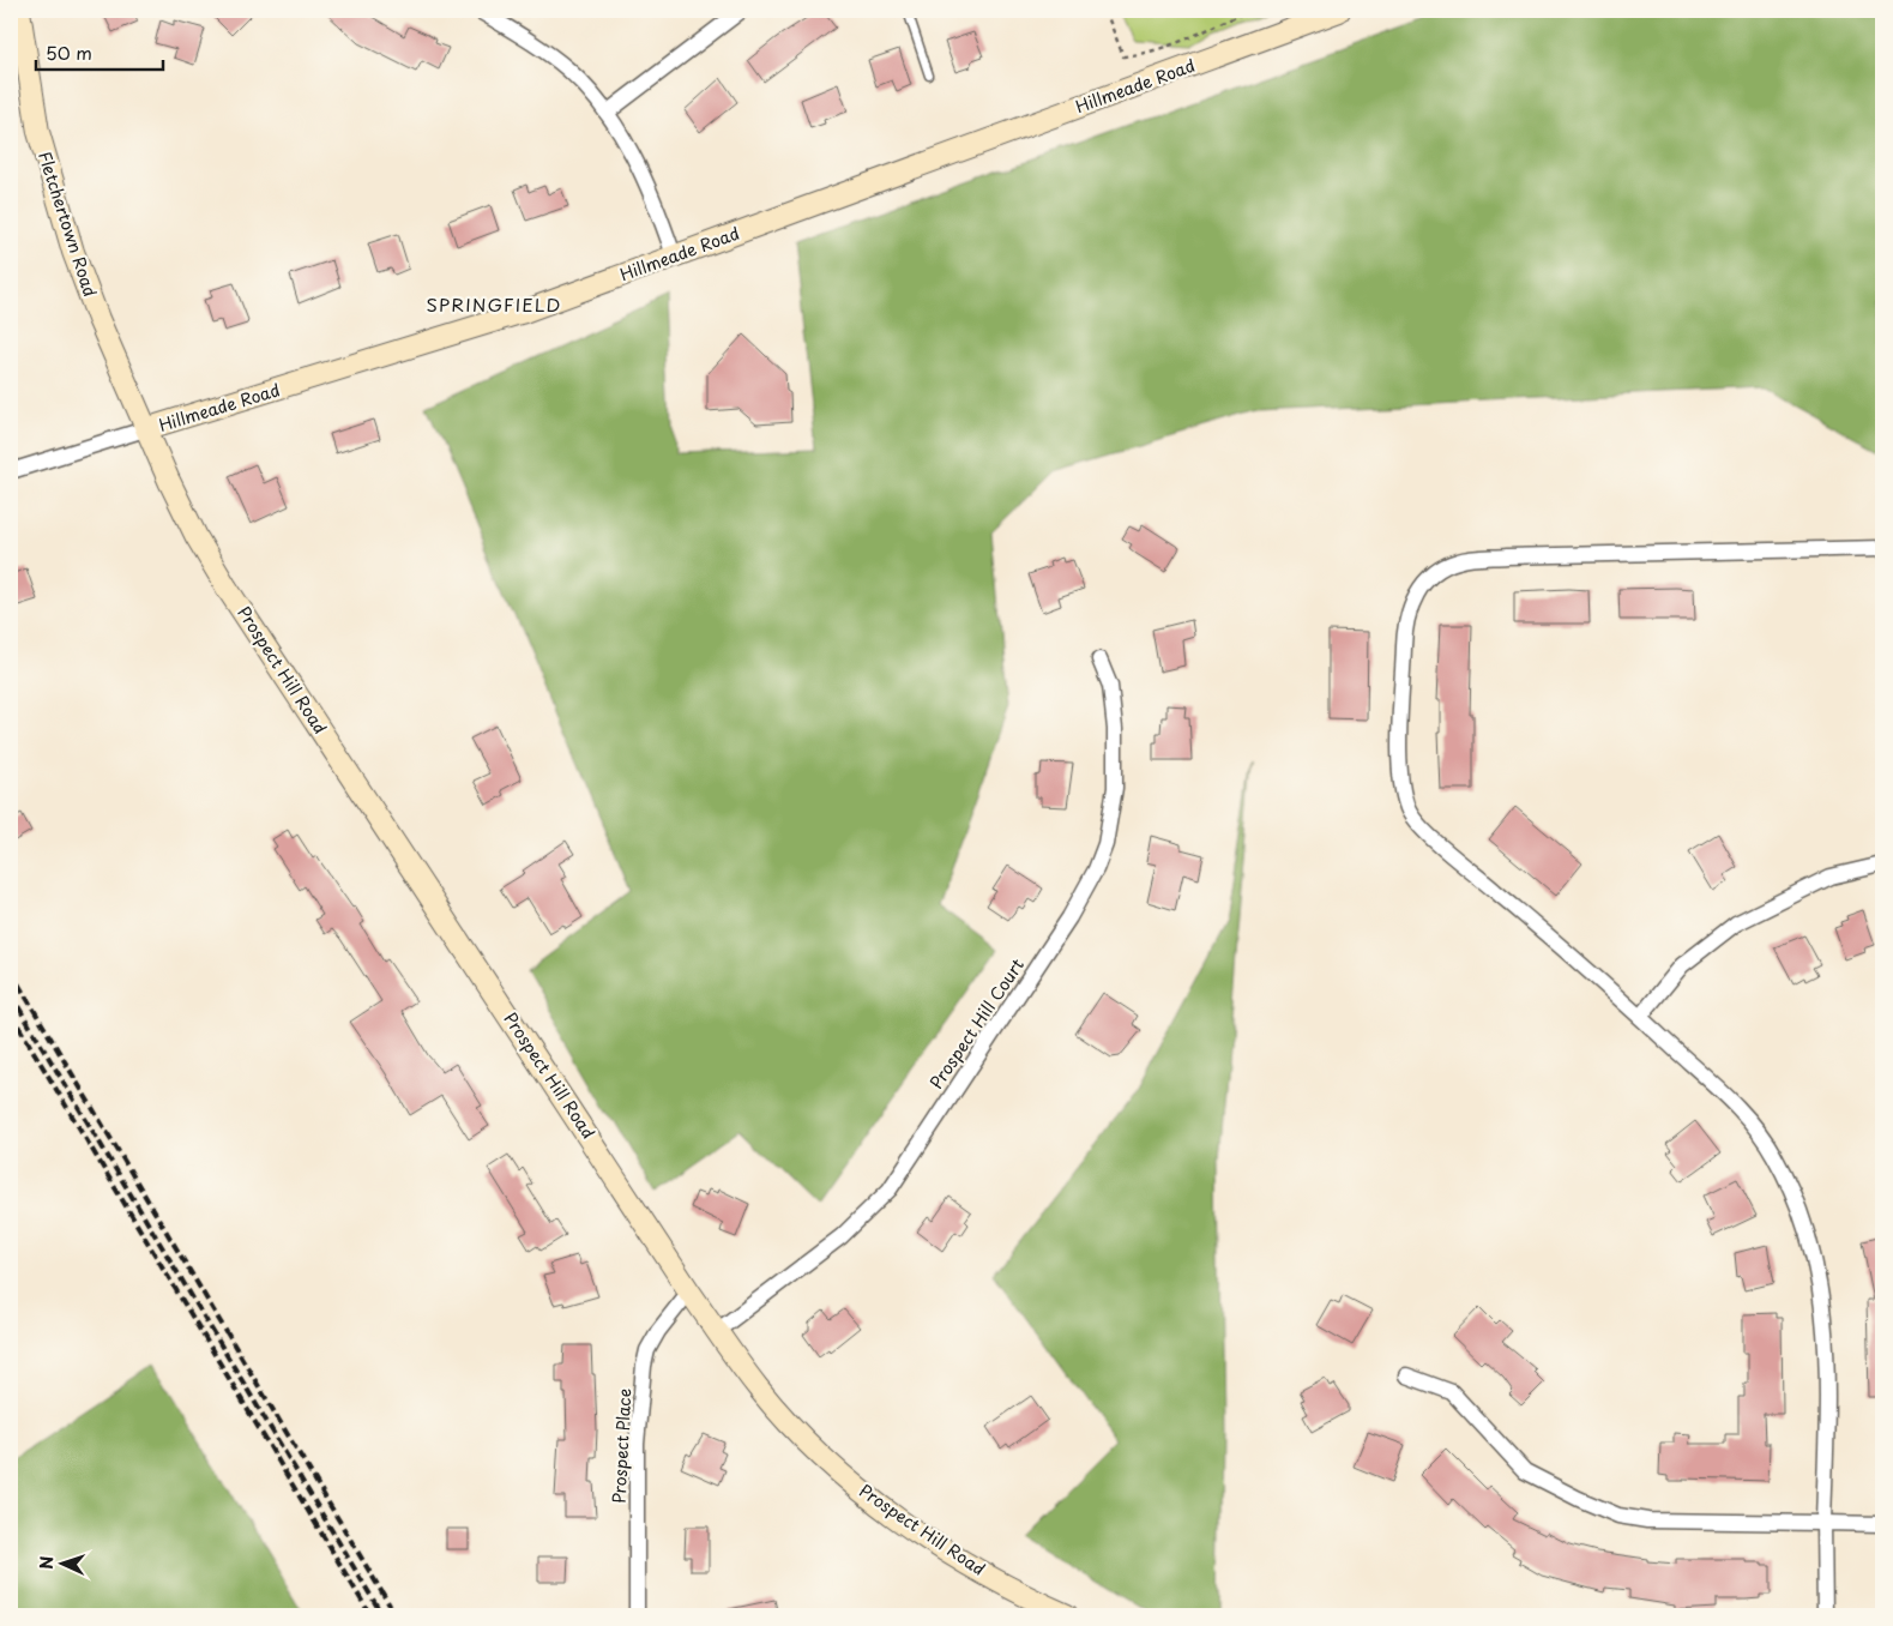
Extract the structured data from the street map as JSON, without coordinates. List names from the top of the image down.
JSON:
{
  "streets": {
    "street": [
      "Hillmeade Road",
      "Fletchertown Road",
      "Prospect Hill Road",
      "Prospect Hill Court",
      "Prospect Place"
    ]
  },
  "crossings": [
    ["Hillmeade Road", "Fletchertown Road"],
    ["Hillmeade Road", "Prospect Hill Road"],
    ["Fletchertown Road", "Prospect Hill Road"],
    ["Prospect Hill Road", "Prospect Hill Court"],
    ["Prospect Hill Road", "Prospect Place"]
  ],
  "districts": ["SPRINGFIELD"],
  "scale_bar": "50 m",
  "north": "left"
}
